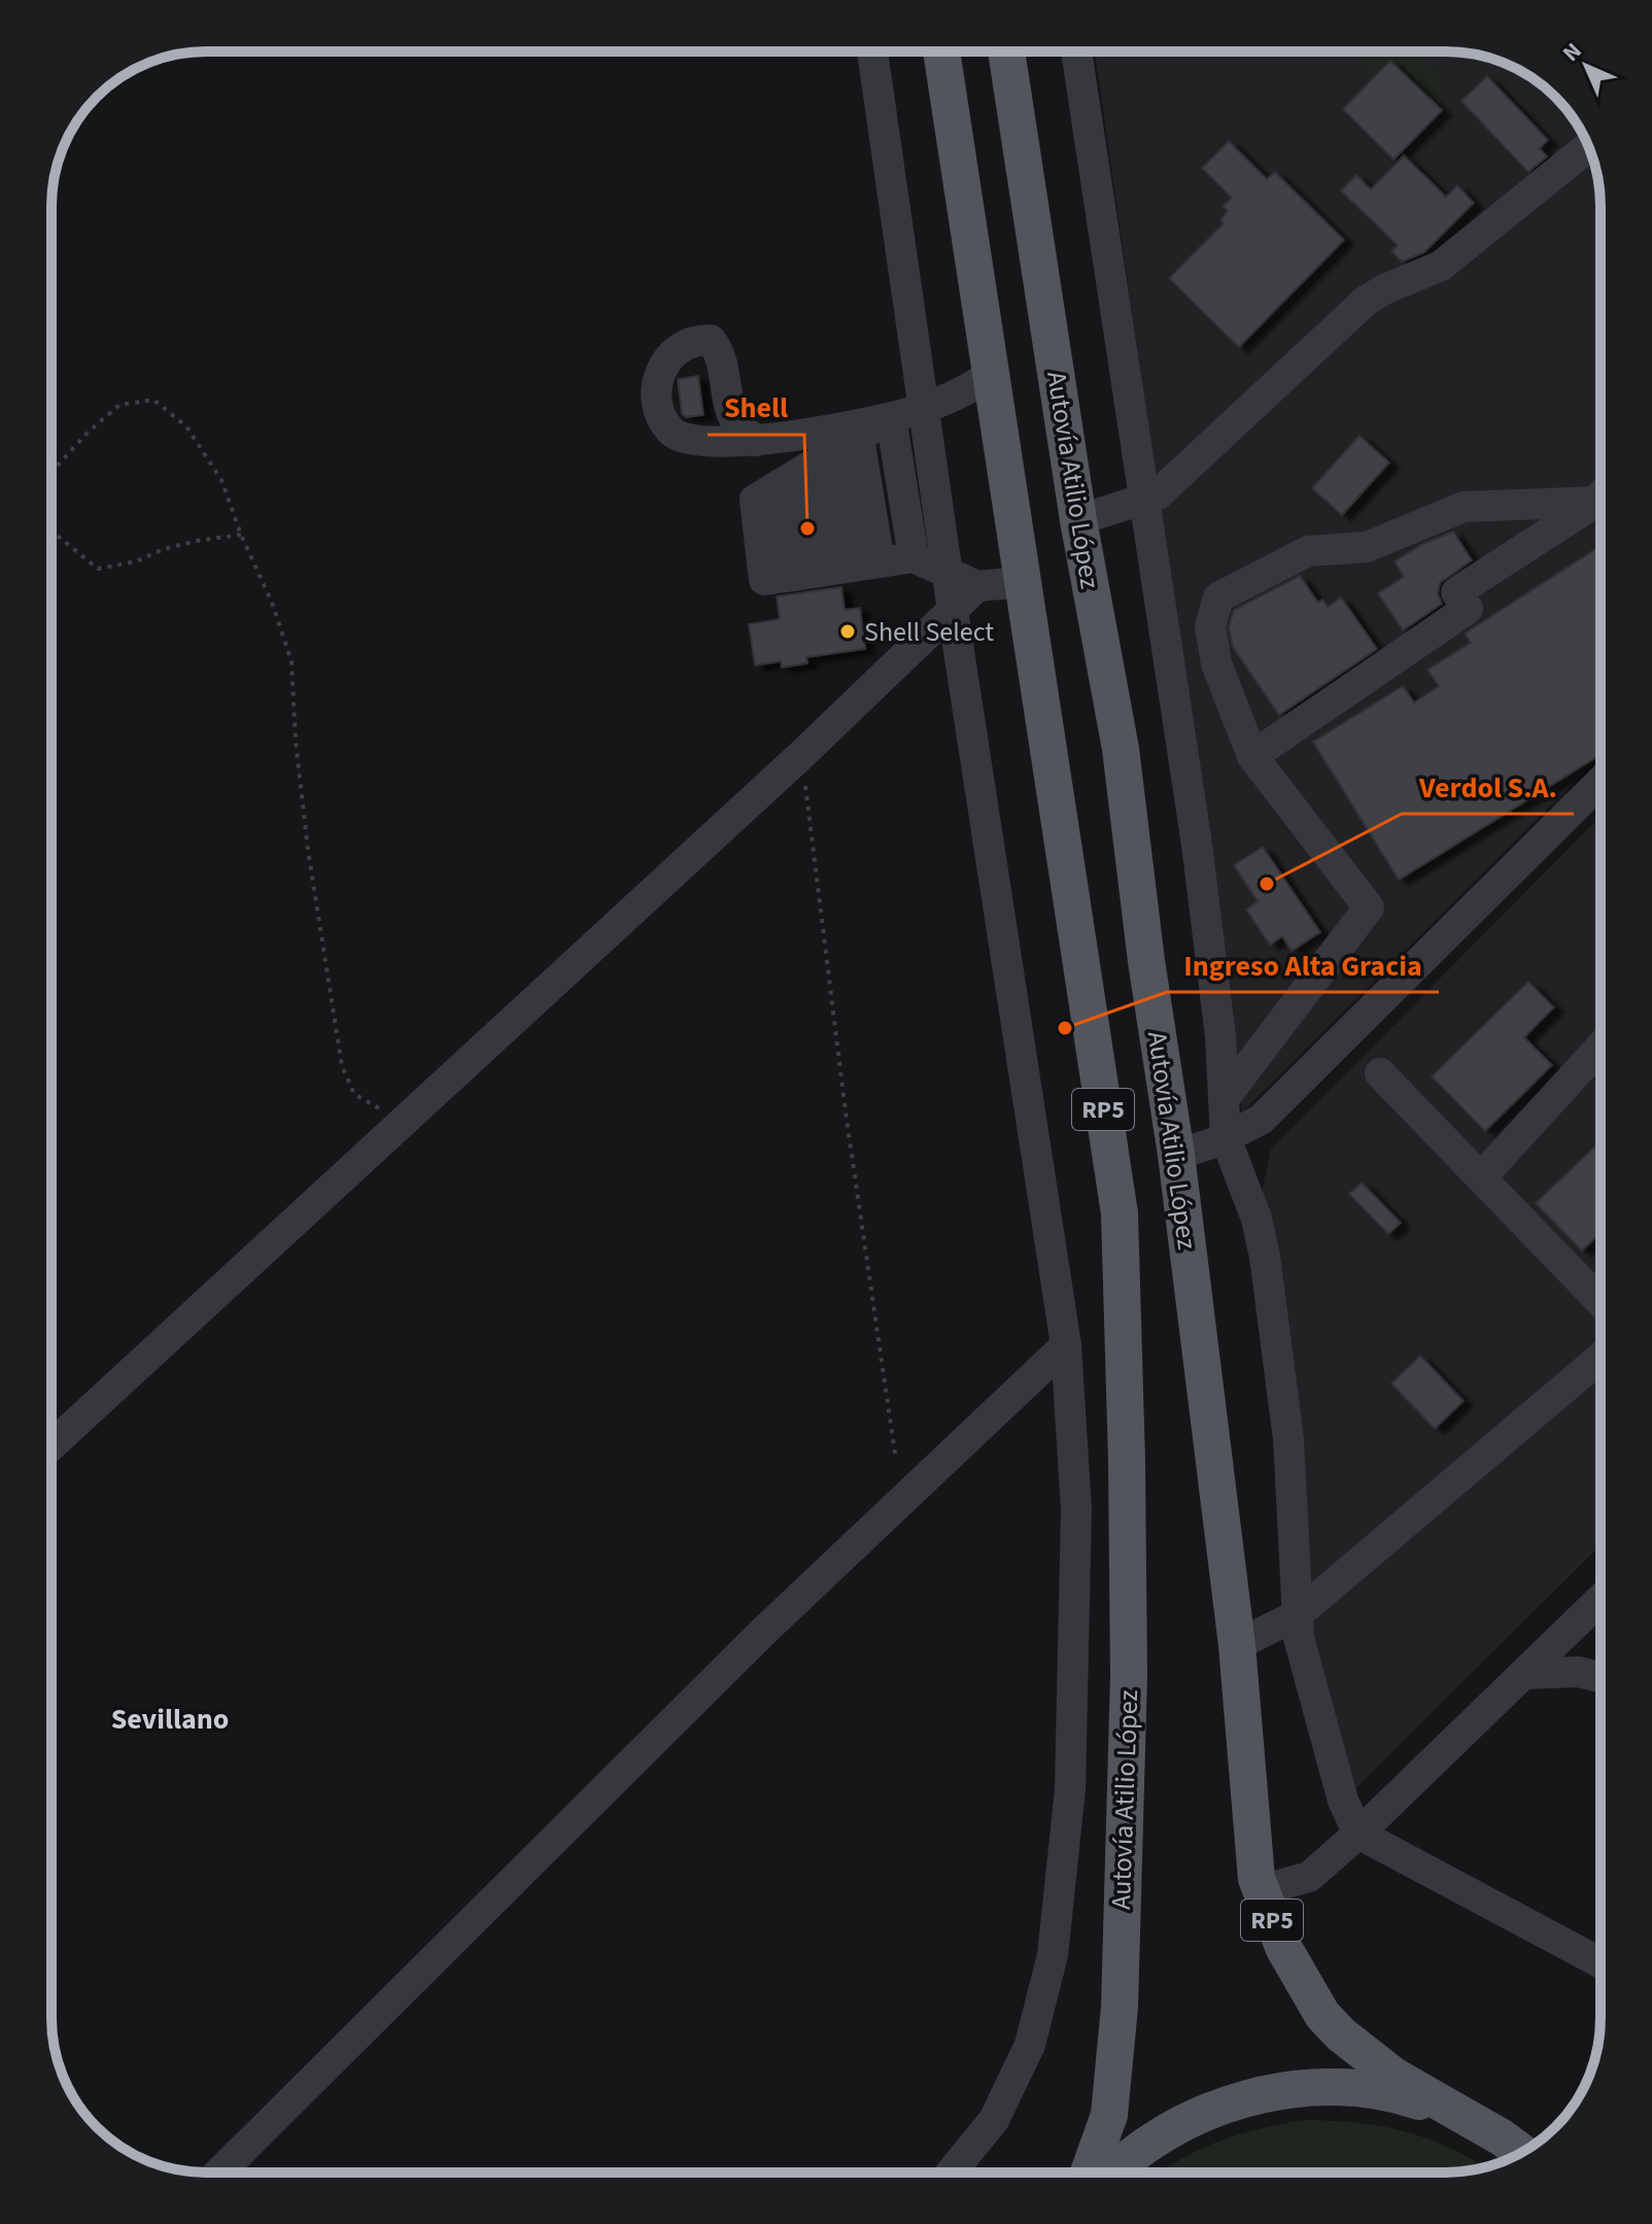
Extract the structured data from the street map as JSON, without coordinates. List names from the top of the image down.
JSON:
{
  "streets": {
    "main road": ["Autovía Atilio López", "RP5"]
  },
  "crossings": [
    ["Autovía Atilio López", "RP5"]
  ],
  "districts": ["Sevillano"],
  "places": [
    "Shell",
    "Shell Select",
    "Verdol S.A.",
    "Ingreso Alta Gracia"
  ],
  "north": "top left"
}
